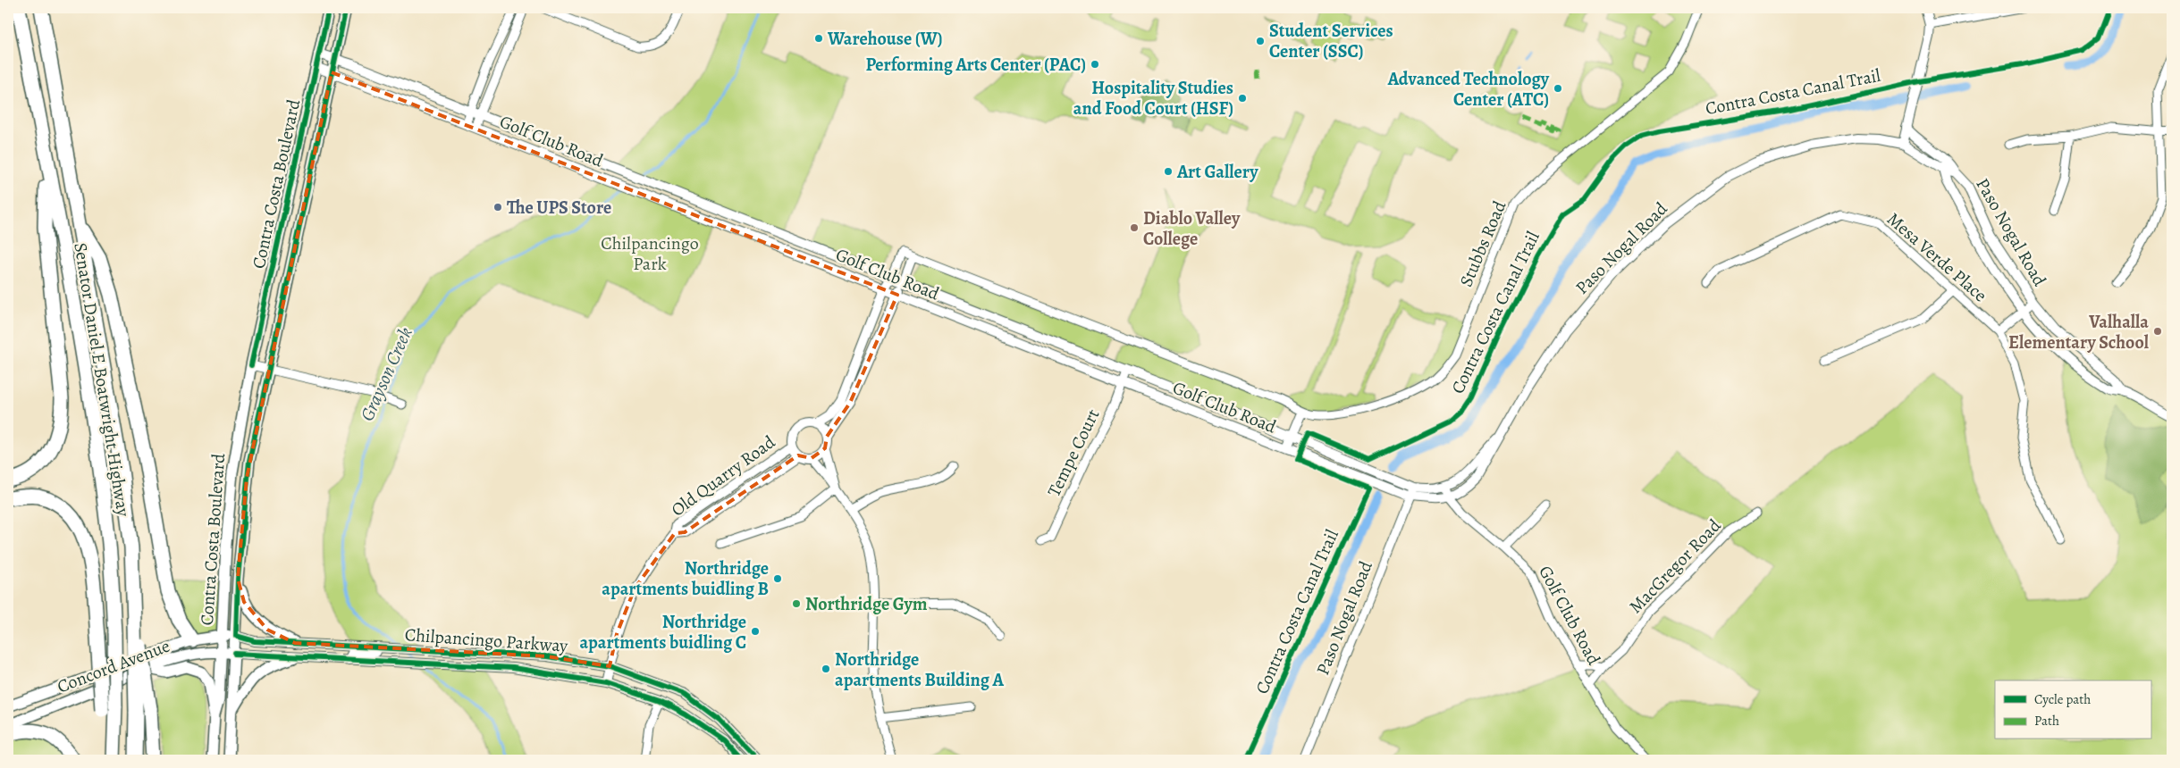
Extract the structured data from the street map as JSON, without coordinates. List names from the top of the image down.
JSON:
{
  "streets": {
    "highway": ["Senator Daniel E Boatwright Highway"],
    "main road": ["Contra Costa Boulevard", "Concord Avenue"],
    "street": [
      "Golf Club Road",
      "Paso Nogal Road",
      "Stubbs Road",
      "Mesa Verde Place",
      "Tempe Court",
      "Old Quarry Road",
      "MacGregor Road",
      "Chilpancingo Parkway"
    ],
    "cycle path": ["Contra Costa Canal Trail"]
  },
  "crossings": [
    ["Golf Club Road", "Contra Costa Boulevard"],
    ["Golf Club Road", "Paso Nogal Road"],
    ["Golf Club Road", "Tempe Court"],
    ["Golf Club Road", "Old Quarry Road"],
    ["Golf Club Road", "MacGregor Road"],
    ["Contra Costa Boulevard", "Chilpancingo Parkway"],
    ["Contra Costa Boulevard", "Concord Avenue"],
    ["Old Quarry Road", "Chilpancingo Parkway"],
    ["Chilpancingo Parkway", "Concord Avenue"]
  ],
  "water": ["Grayson Creek"],
  "parks": ["Chilpancingo Park"],
  "places": [
    "Warehouse (W)",
    "Student Services Center (SSC)",
    "Performing Arts Center (PAC)",
    "Advanced Technology Center (ATC)",
    "Hospitality Studies and Food Court (HSF)",
    "Art Gallery",
    "The UPS Store",
    "Diablo Valley College",
    "Valhalla Elementary School",
    "Northridge apartments buidling B",
    "Northridge Gym",
    "Northridge apartments buidling C",
    "Northridge apartments Building A"
  ],
  "legend": ["Cycle path", "Path"]
}
